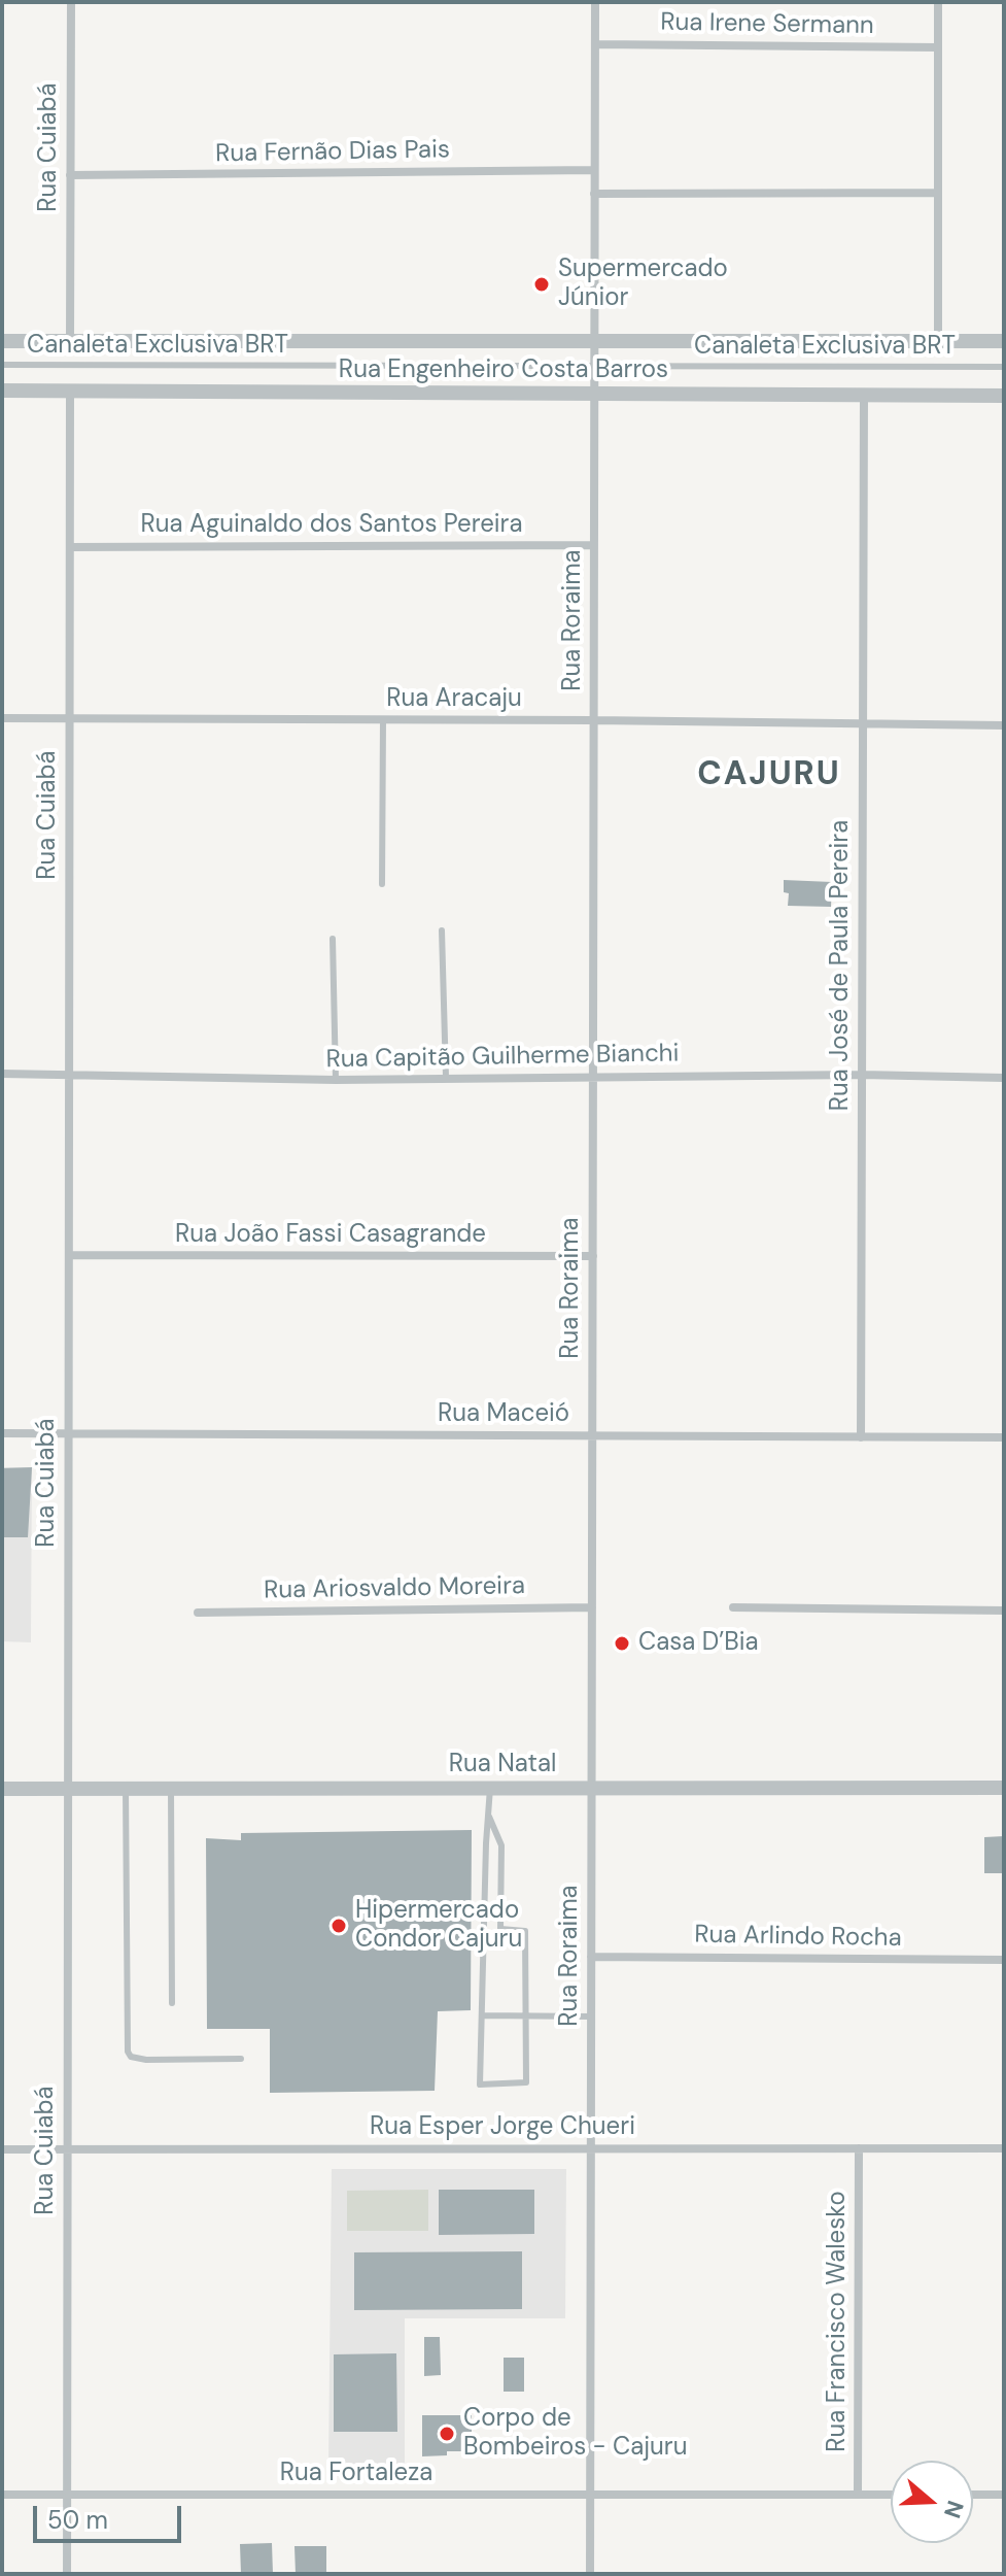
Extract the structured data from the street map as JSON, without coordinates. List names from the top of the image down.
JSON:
{
  "streets": {
    "street": [
      "Rua Irene Sermann",
      "Rua Cuiabá",
      "Rua Fernão Dias Pais",
      "Rua Engenheiro Costa Barros",
      "Rua Aguinaldo dos Santos Pereira",
      "Rua Roraima",
      "Rua Aracaju",
      "Rua José de Paula Pereira",
      "Rua Capitão Guilherme Bianchi",
      "Rua João Fassi Casagrande",
      "Rua Maceió",
      "Rua Ariosvaldo Moreira",
      "Rua Natal",
      "Rua Arlindo Rocha",
      "Rua Esper Jorge Chueri",
      "Rua Francisco Walesko",
      "Rua Fortaleza"
    ],
    "lane": ["Canaleta Exclusiva BRT"]
  },
  "crossings": [
    ["Rua Irene Sermann", "Rua Roraima"],
    ["Rua Cuiabá", "Rua Fernão Dias Pais"],
    ["Rua Cuiabá", "Rua Engenheiro Costa Barros"],
    ["Rua Cuiabá", "Rua Aguinaldo dos Santos Pereira"],
    ["Rua Cuiabá", "Rua Aracaju"],
    ["Rua Cuiabá", "Rua Capitão Guilherme Bianchi"],
    ["Rua Cuiabá", "Rua João Fassi Casagrande"],
    ["Rua Cuiabá", "Rua Maceió"],
    ["Rua Cuiabá", "Rua Natal"],
    ["Rua Cuiabá", "Rua Esper Jorge Chueri"],
    ["Rua Cuiabá", "Rua Fortaleza"],
    ["Rua Fernão Dias Pais", "Rua Roraima"],
    ["Canaleta Exclusiva BRT", "Rua Roraima"],
    ["Rua Engenheiro Costa Barros", "Rua Roraima"],
    ["Rua Engenheiro Costa Barros", "Rua José de Paula Pereira"],
    ["Rua Aguinaldo dos Santos Pereira", "Rua Roraima"],
    ["Rua Roraima", "Rua Aracaju"],
    ["Rua Roraima", "Rua Capitão Guilherme Bianchi"],
    ["Rua Roraima", "Rua João Fassi Casagrande"],
    ["Rua Roraima", "Rua Maceió"],
    ["Rua Roraima", "Rua Ariosvaldo Moreira"],
    ["Rua Roraima", "Rua Natal"],
    ["Rua Roraima", "Rua Arlindo Rocha"],
    ["Rua Roraima", "Rua Esper Jorge Chueri"],
    ["Rua Roraima", "Rua Fortaleza"],
    ["Rua Aracaju", "Rua José de Paula Pereira"],
    ["Rua José de Paula Pereira", "Rua Capitão Guilherme Bianchi"],
    ["Rua José de Paula Pereira", "Rua Maceió"],
    ["Rua Esper Jorge Chueri", "Rua Francisco Walesko"],
    ["Rua Francisco Walesko", "Rua Fortaleza"]
  ],
  "districts": ["CAJURU"],
  "places": [
    "Supermercado Júnior",
    "Casa D’Bia",
    "Hipermercado Condor Cajuru",
    "Corpo de Bombeiros - Cajuru"
  ],
  "scale_bar": "50 m",
  "north": "right"
}
